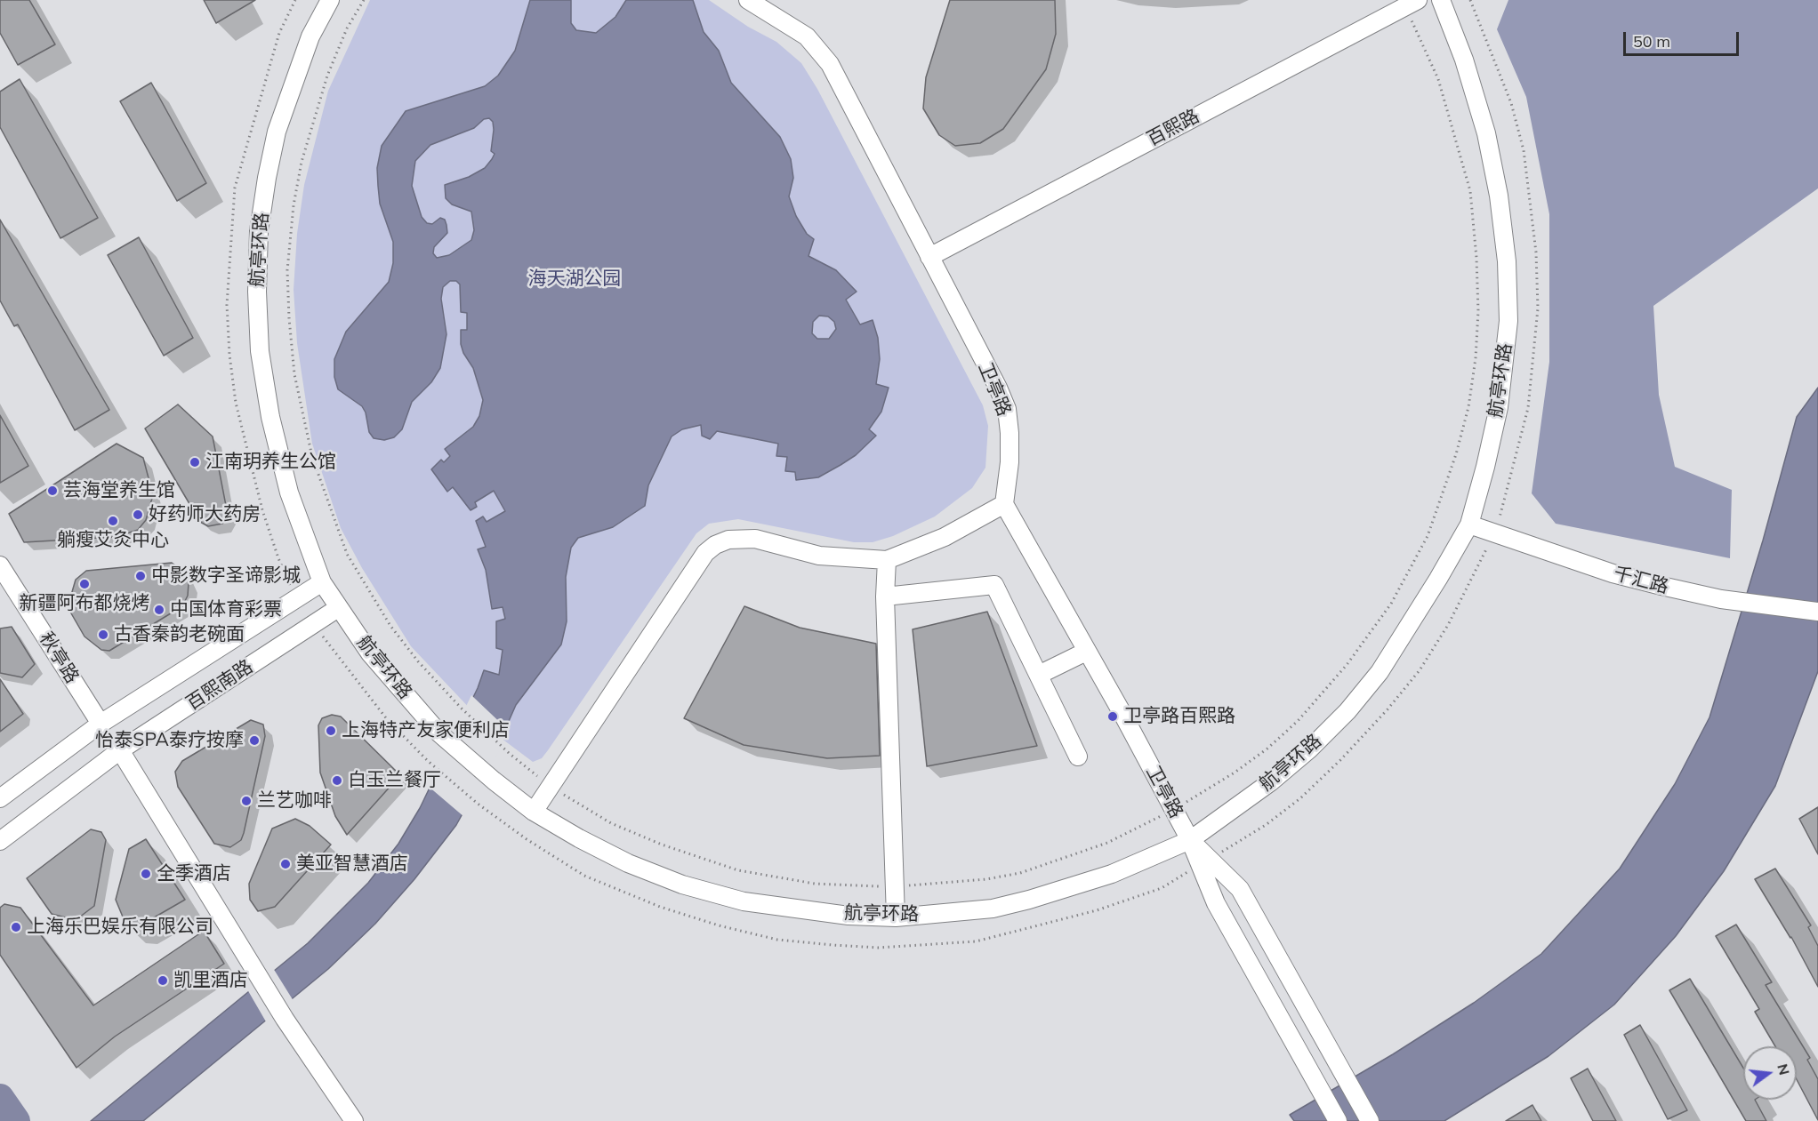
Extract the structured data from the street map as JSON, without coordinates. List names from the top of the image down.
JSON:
{
  "streets": {
    "street": [
      "百熙路",
      "航亭环路",
      "卫亭路",
      "千汇路",
      "秋亭路",
      "百熙南路"
    ]
  },
  "crossings": [
    ["百熙路", "航亭环路"],
    ["百熙路", "卫亭路"],
    ["航亭环路", "卫亭路"],
    ["航亭环路", "千汇路"],
    ["航亭环路", "百熙南路"],
    ["秋亭路", "百熙南路"]
  ],
  "parks": ["海天湖公园"],
  "places": [
    "江南玥养生公馆",
    "芸海堂养生馆",
    "好药师大药房",
    "躺瘦艾灸中心",
    "中影数字圣谛影城",
    "新疆阿布都烧烤",
    "中国体育彩票",
    "古香秦韵老碗面",
    "卫亭路百熙路",
    "上海特产友家便利店",
    "怡泰SPA泰疗按摩",
    "白玉兰餐厅",
    "兰艺咖啡",
    "美亚智慧酒店",
    "全季酒店",
    "上海乐巴娱乐有限公司",
    "凯里酒店"
  ],
  "scale_bar": "50 m",
  "north": "right"
}
